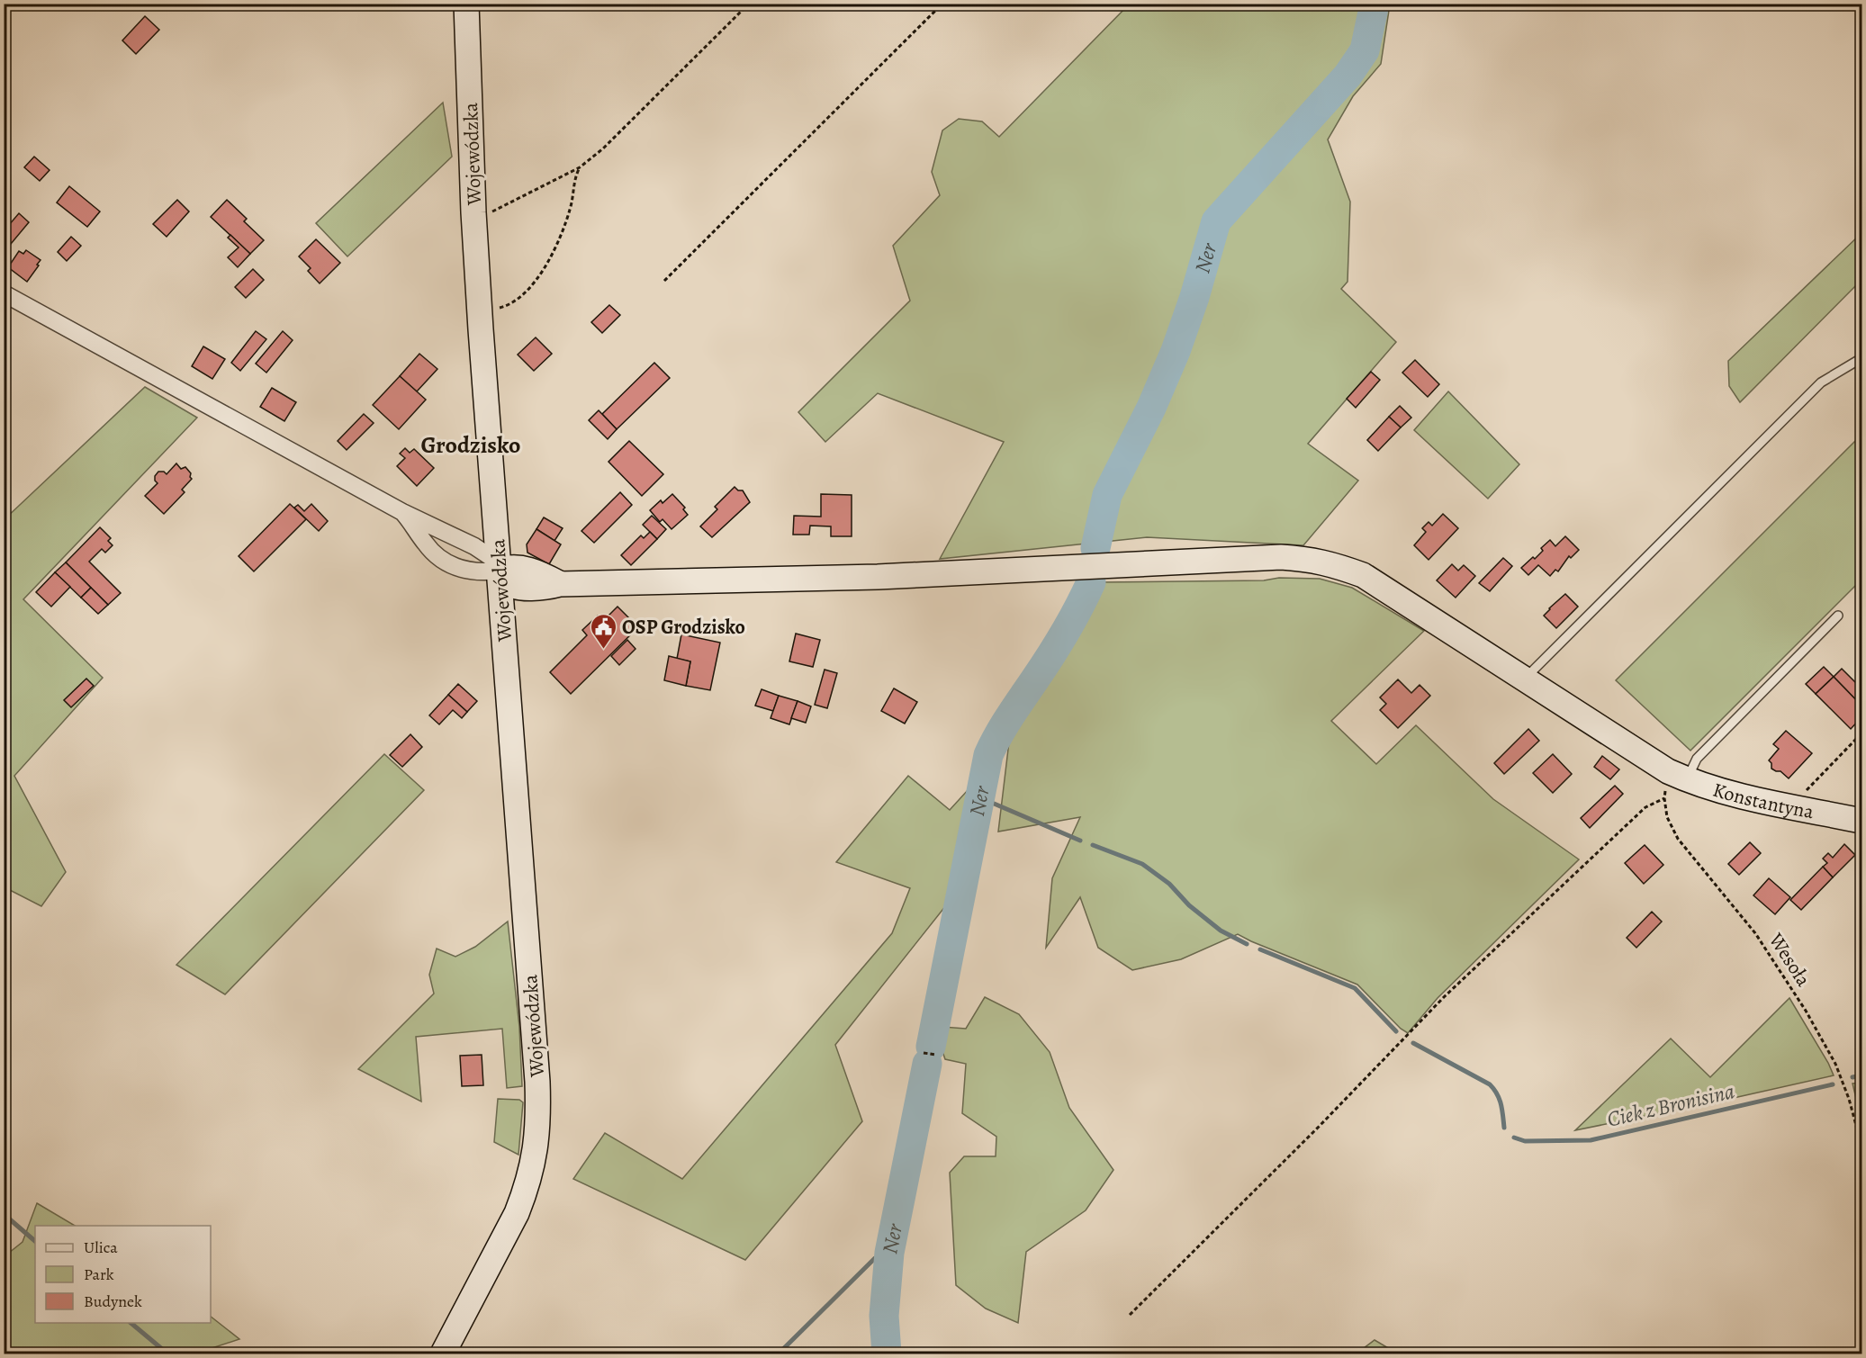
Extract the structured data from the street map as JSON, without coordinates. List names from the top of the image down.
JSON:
{
  "streets": {
    "street": ["Wojewódzka", "Konstantyna"],
    "path": ["Wesoła"]
  },
  "crossings": [
    ["Wojewódzka", "Konstantyna"],
    ["Konstantyna", "Wesoła"]
  ],
  "districts": ["Grodzisko"],
  "water": ["Ner", "Ciek z Bronisina"],
  "places": {
    "public building": ["OSP Grodzisko"]
  },
  "legend": ["Ulica", "Park", "Budynek"]
}
